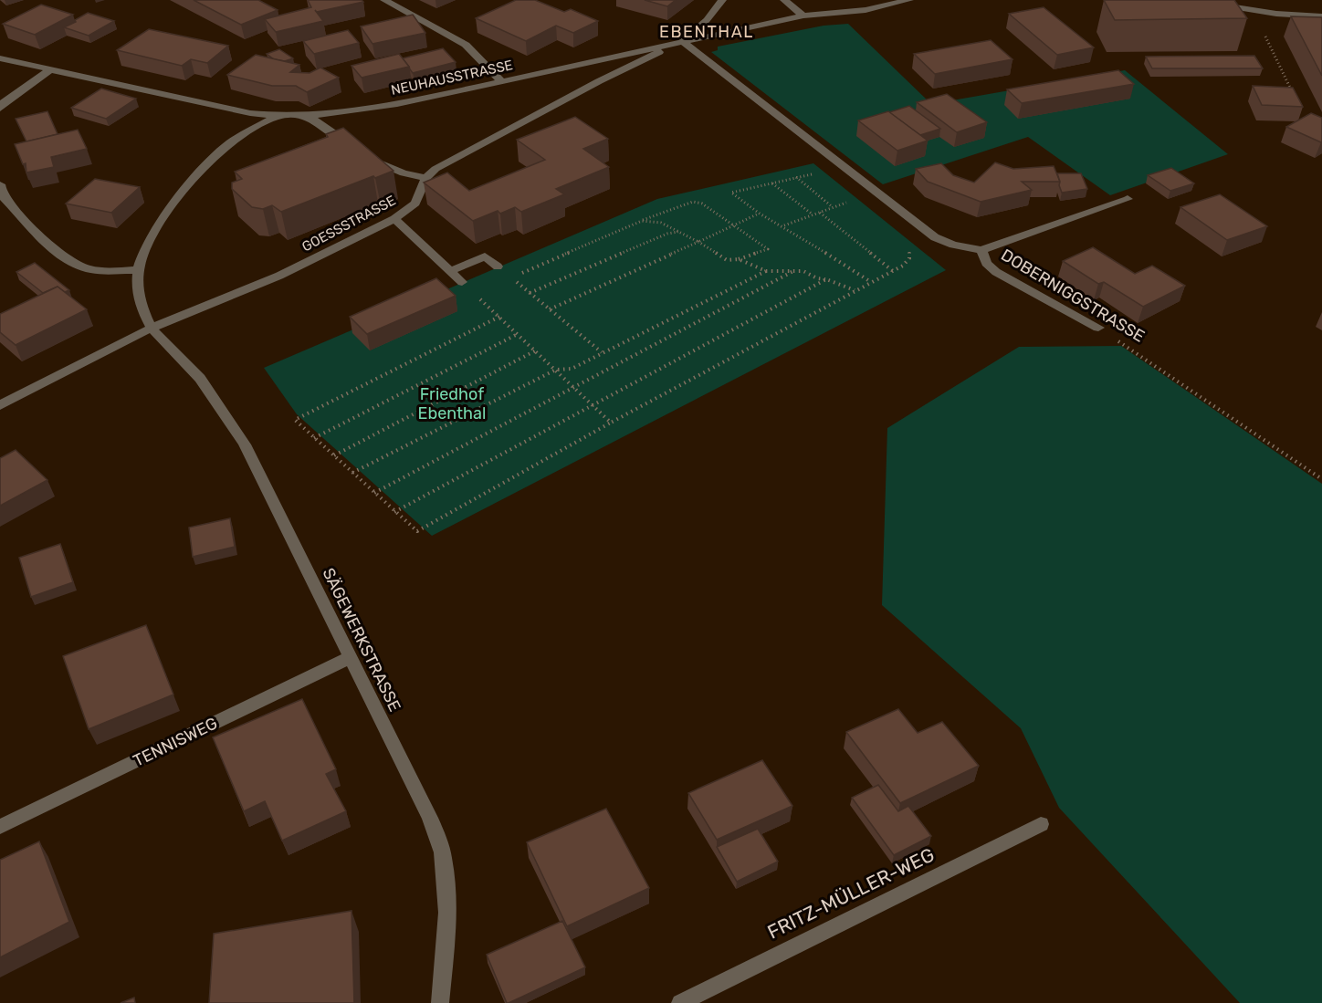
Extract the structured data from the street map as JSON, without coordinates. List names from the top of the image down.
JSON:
{
  "streets": {
    "street": [
      "NEUHAUSSTRASSE",
      "GOESSSTRASSE",
      "DOBERNIGGSTRASSE",
      "SÄGEWERKSTRASSE",
      "TENNISWEG",
      "FRITZ-MÜLLER-WEG"
    ]
  },
  "crossings": [
    ["NEUHAUSSTRASSE", "DOBERNIGGSTRASSE"],
    ["GOESSSTRASSE", "SÄGEWERKSTRASSE"],
    ["SÄGEWERKSTRASSE", "TENNISWEG"]
  ],
  "districts": ["EBENTHAL"],
  "parks": ["Friedhof Ebenthal"]
}
